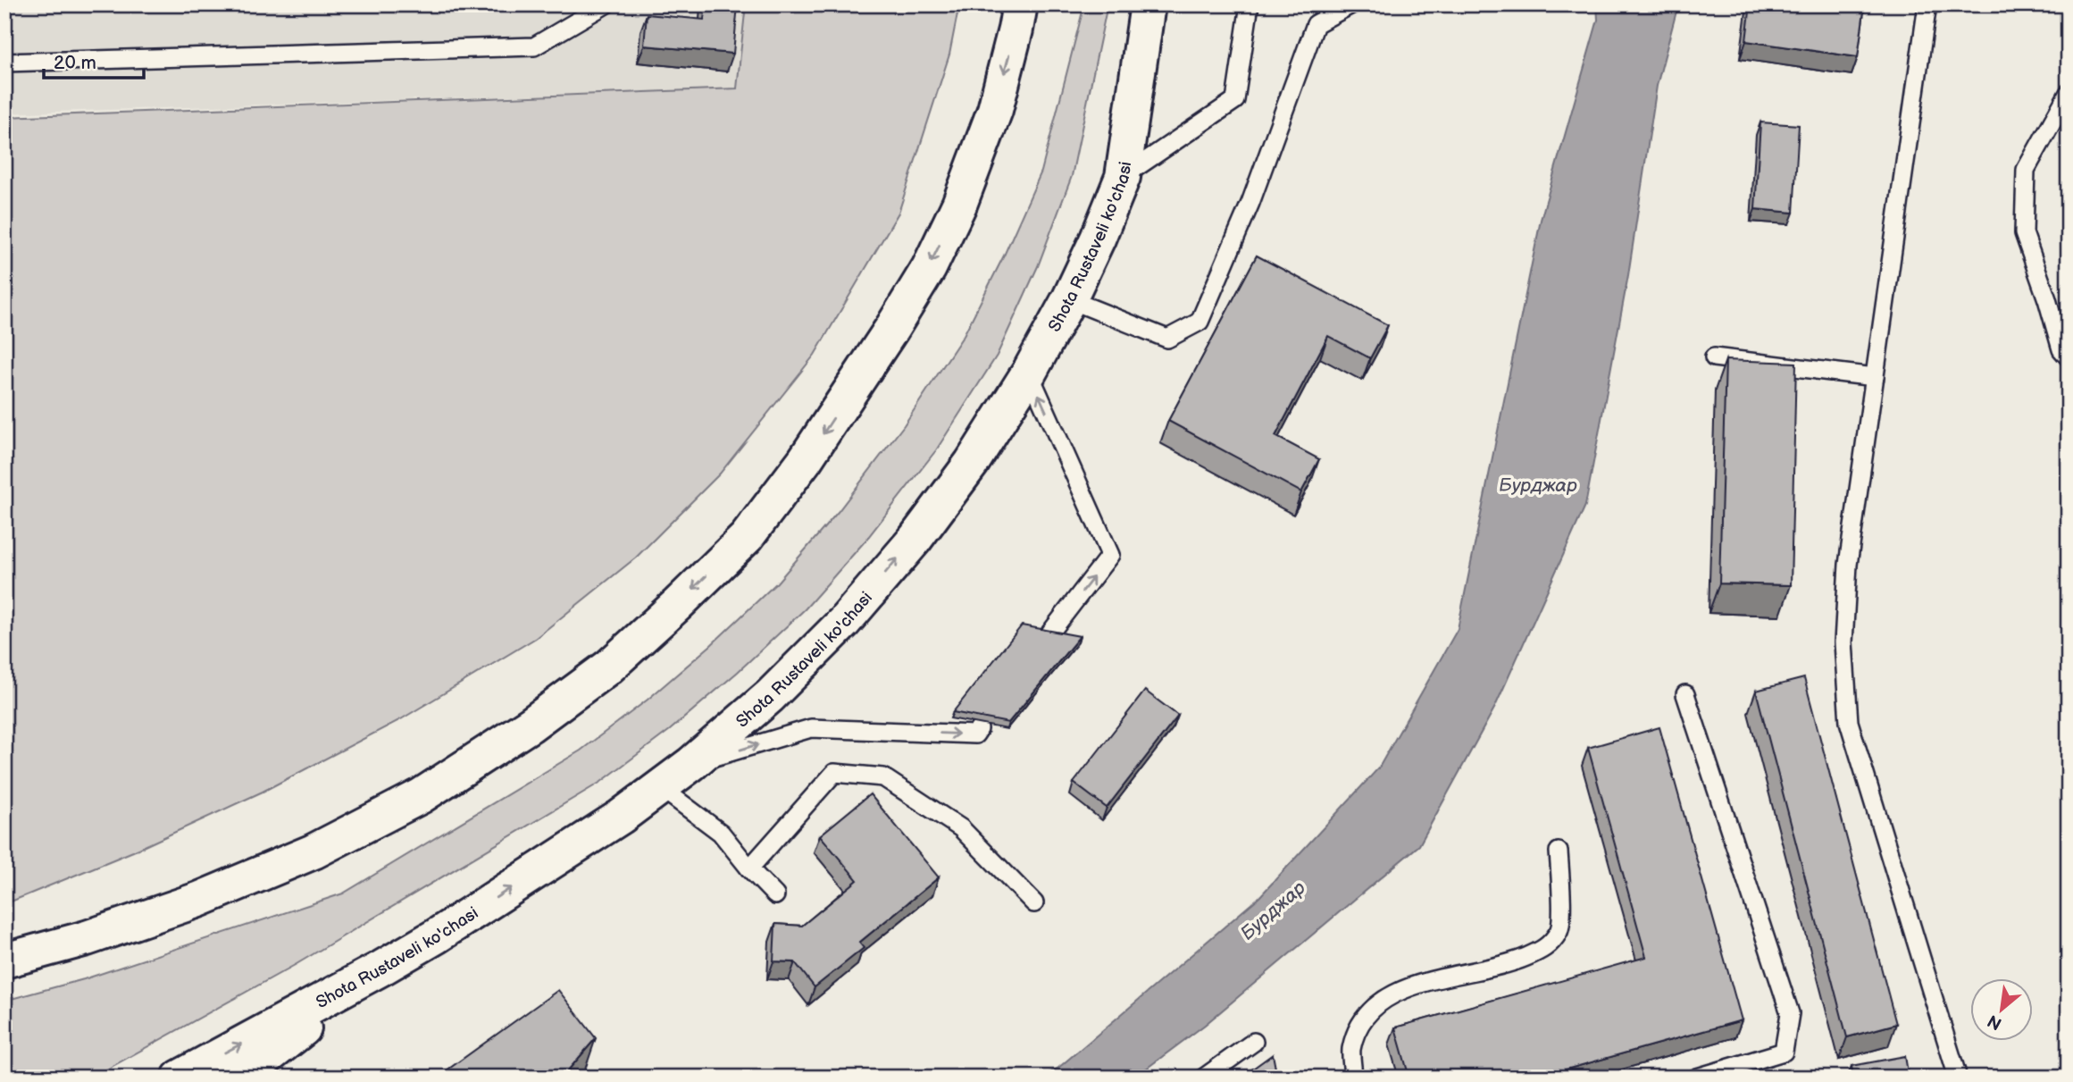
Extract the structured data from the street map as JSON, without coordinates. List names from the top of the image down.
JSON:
{
  "streets": {
    "main road": ["Shota Rustaveli ko'chasi"]
  },
  "water": ["Бурджар"],
  "scale_bar": "20 m",
  "north": "bottom left"
}
